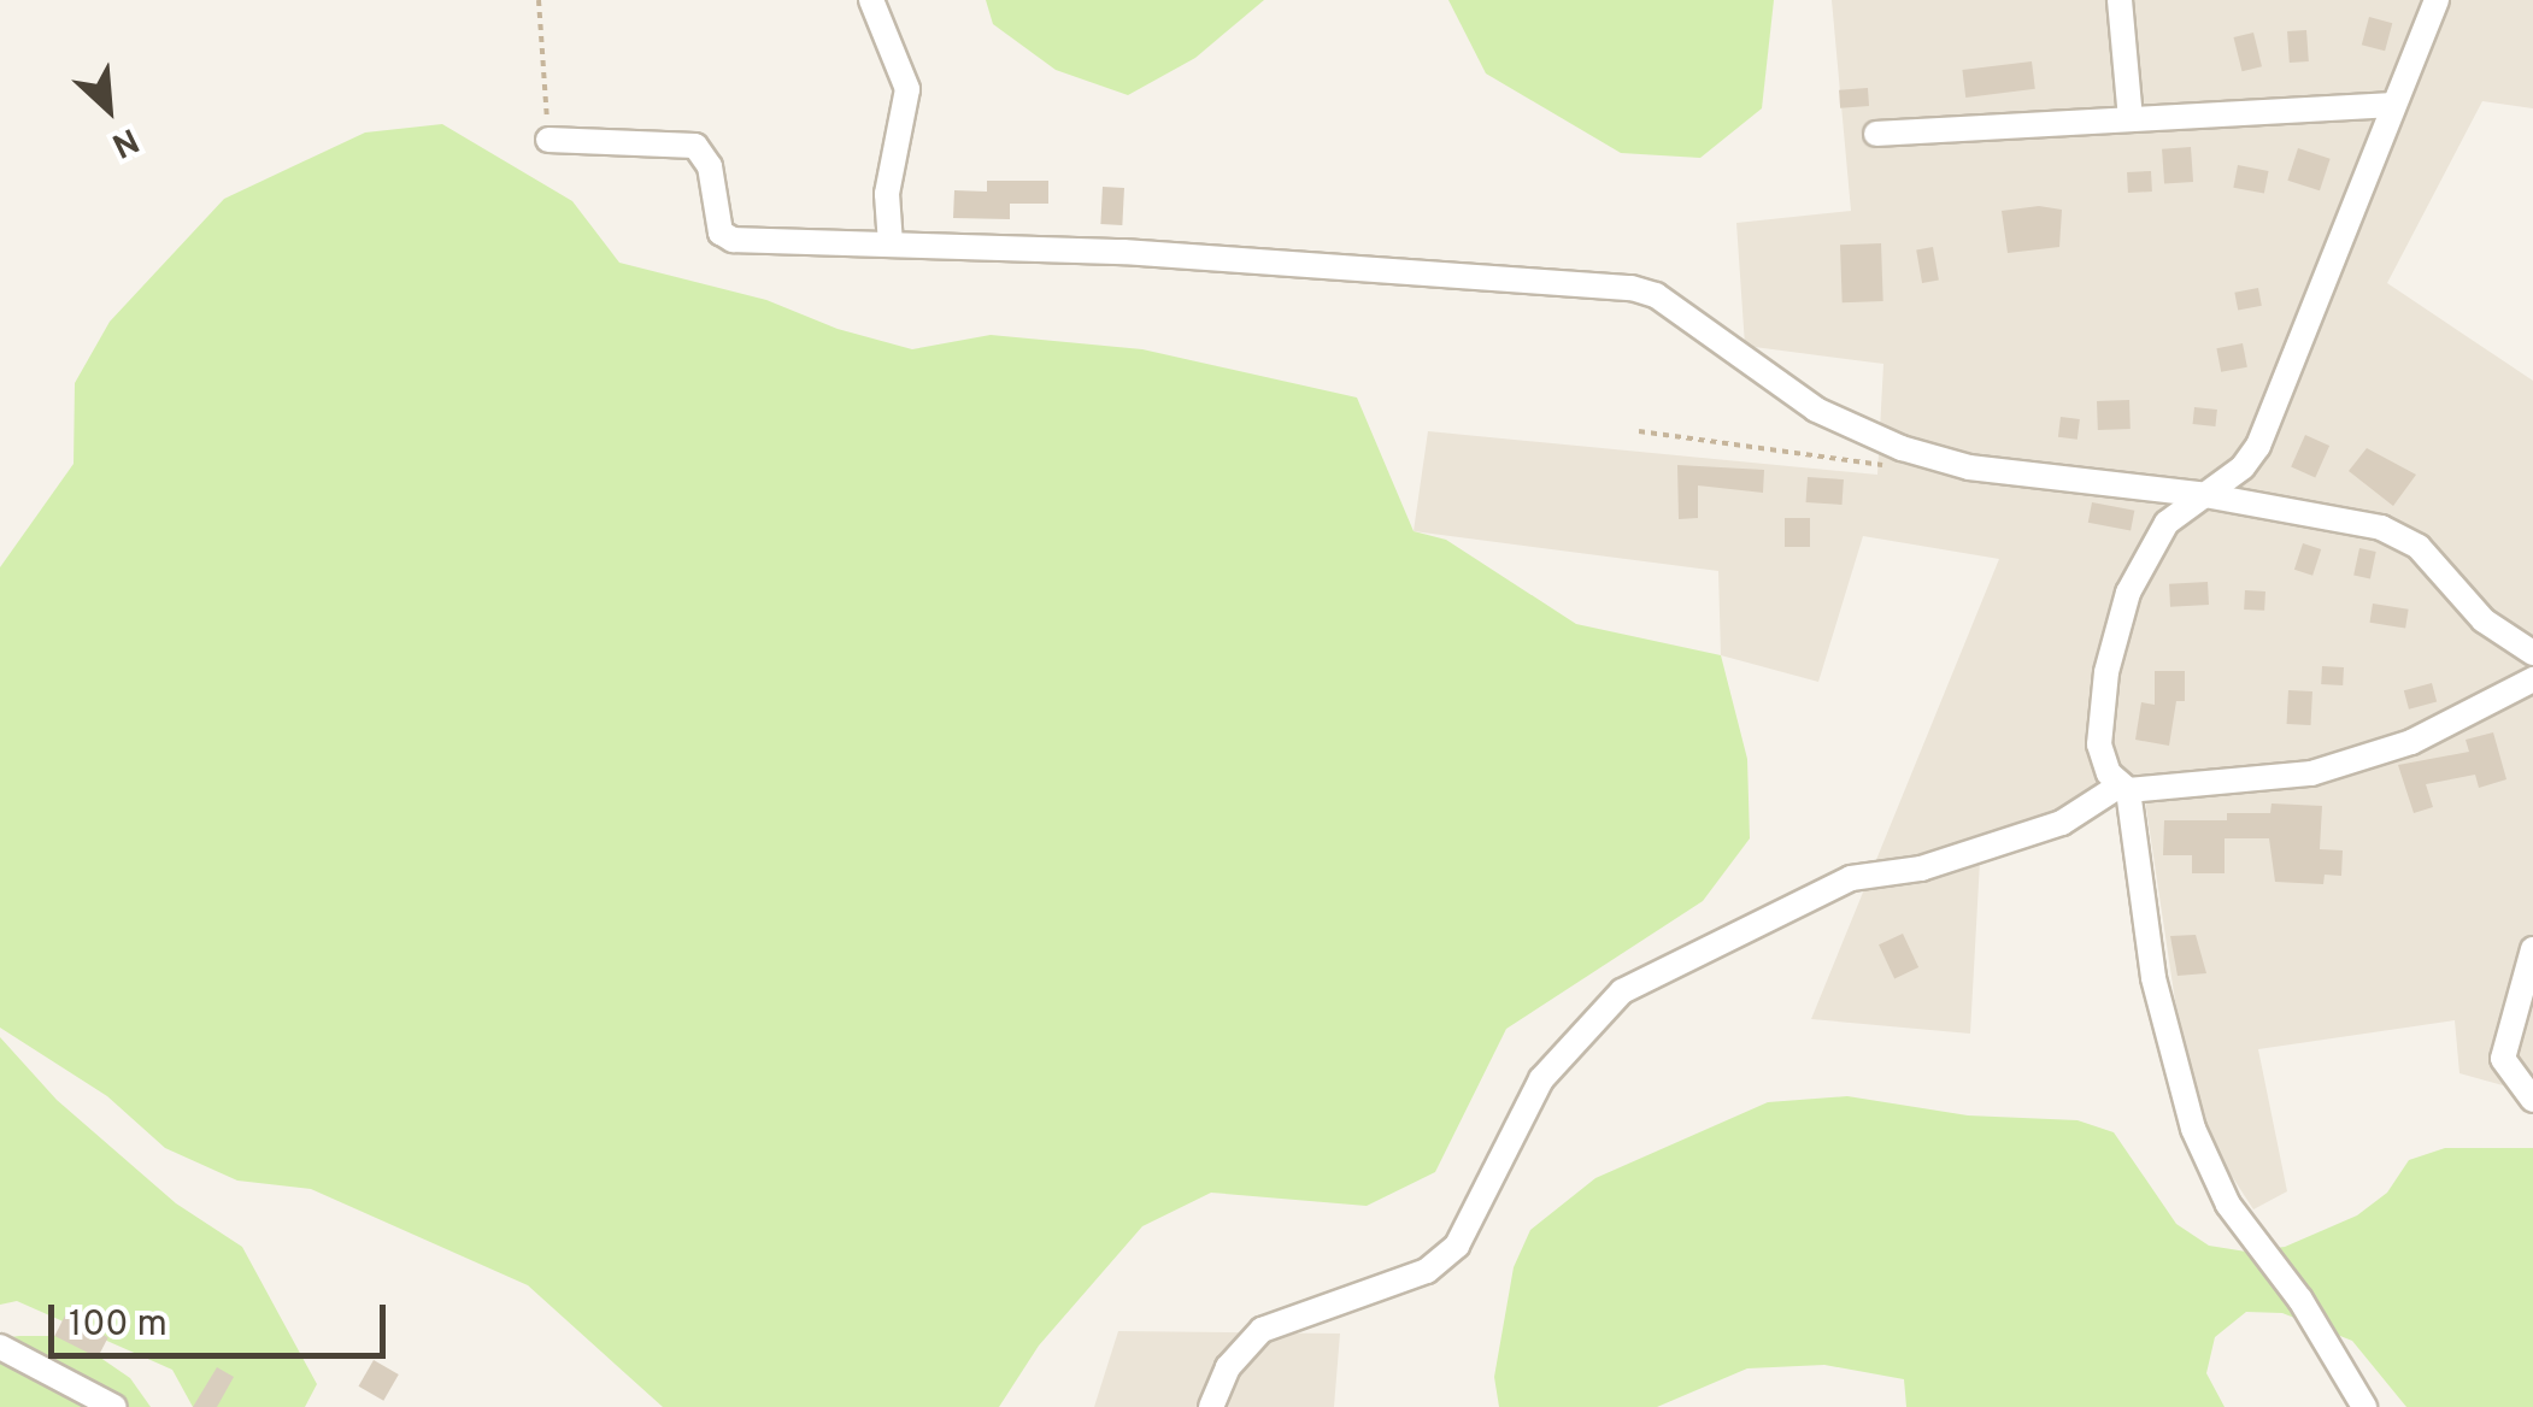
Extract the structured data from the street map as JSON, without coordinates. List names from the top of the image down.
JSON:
{
  "scale_bar": "100 m",
  "north": "bottom right"
}
